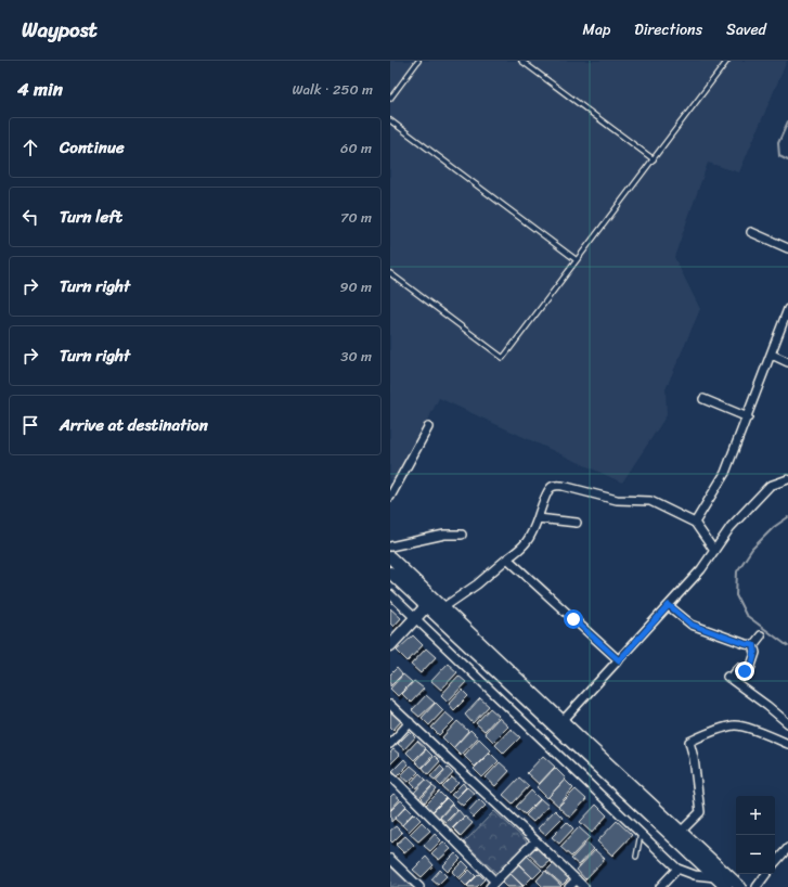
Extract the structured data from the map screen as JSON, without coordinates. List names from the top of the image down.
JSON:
{
  "page": {
    "header": "Waypost",
    "nav": ["Map", "Directions", "Saved"],
    "heading": ["4 min", "Walk · 250 m"],
    "list": [
      ["Continue", "60 m"],
      ["Turn left", "70 m"],
      ["Turn right", "90 m"],
      ["Turn right", "30 m"],
      "Arrive at destination"
    ],
    "map_buttons": ["+", "−"]
  }
}
